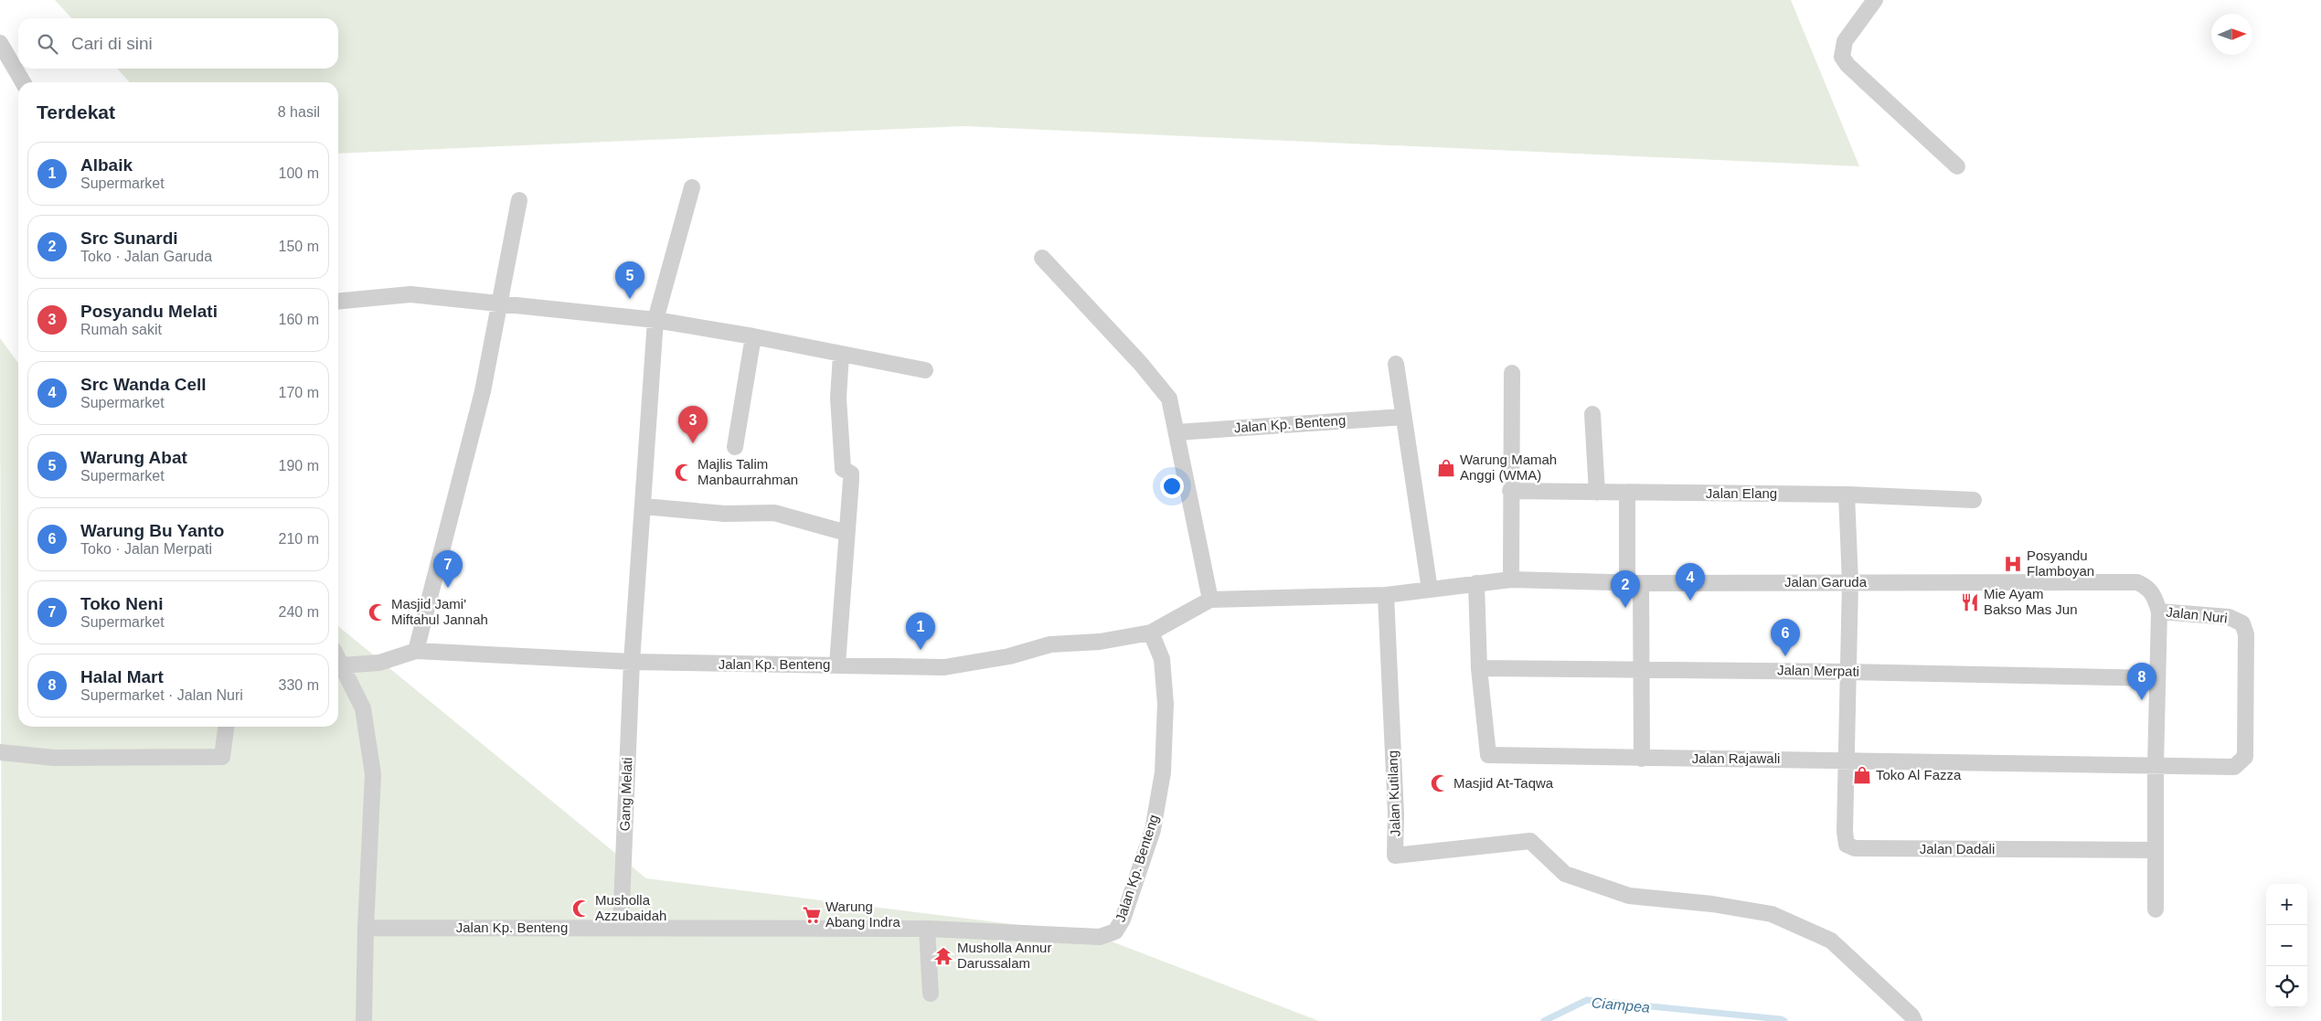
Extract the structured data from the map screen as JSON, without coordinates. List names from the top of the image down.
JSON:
{
  "streets": {
    "street": [
      "Jalan Kp. Benteng",
      "Jalan Elang",
      "Jalan Garuda",
      "Jalan Nuri",
      "Jalan Merpati",
      "Jalan Rajawali",
      "Jalan Kutilang",
      "Gang Melati",
      "Jalan Dadali"
    ]
  },
  "crossings": [
    ["Jalan Kp. Benteng", "Jalan Garuda"],
    ["Jalan Kp. Benteng", "Jalan Kutilang"],
    ["Jalan Kp. Benteng", "Gang Melati"],
    ["Jalan Garuda", "Jalan Nuri"],
    ["Jalan Garuda", "Jalan Rajawali"],
    ["Jalan Nuri", "Jalan Merpati"],
    ["Jalan Nuri", "Jalan Rajawali"],
    ["Jalan Merpati", "Jalan Rajawali"],
    ["Jalan Rajawali", "Jalan Dadali"]
  ],
  "water": ["Ciampea"],
  "places": {
    "shop": ["Warung Mamah Anggi (WMA)", "Toko Al Fazza"],
    "mosque": [
      "Majlis Talim Manbaurrahman",
      "Masjid Jami' Miftahul Jannah",
      "Masjid At-Taqwa",
      "Musholla Azzubaidah"
    ],
    "hospital": ["Posyandu Flamboyan"],
    "restaurant": ["Mie Ayam Bakso Mas Jun"],
    "supermarket": ["Warung Abang Indra"],
    "temple": ["Musholla Annur Darussalam"]
  },
  "north": "right",
  "page": {
    "search": "Cari di sini",
    "heading": ["Terdekat", "8 hasil"],
    "list": [
      {
        "mark": "1",
        "name": "Albaik",
        "note": "Supermarket",
        "value": "100 m"
      },
      {
        "mark": "2",
        "name": "Src Sunardi",
        "note": "Toko · Jalan Garuda",
        "value": "150 m"
      },
      {
        "mark": "3",
        "name": "Posyandu Melati",
        "note": "Rumah sakit",
        "value": "160 m"
      },
      {
        "mark": "4",
        "name": "Src Wanda Cell",
        "note": "Supermarket",
        "value": "170 m"
      },
      {
        "mark": "5",
        "name": "Warung Abat",
        "note": "Supermarket",
        "value": "190 m"
      },
      {
        "mark": "6",
        "name": "Warung Bu Yanto",
        "note": "Toko · Jalan Merpati",
        "value": "210 m"
      },
      {
        "mark": "7",
        "name": "Toko Neni",
        "note": "Supermarket",
        "value": "240 m"
      },
      {
        "mark": "8",
        "name": "Halal Mart",
        "note": "Supermarket · Jalan Nuri",
        "value": "330 m"
      }
    ],
    "pins": [
      "5",
      "3",
      "7",
      "4",
      "2",
      "1",
      "6",
      "8"
    ],
    "map_buttons": ["+", "−"]
  }
}
